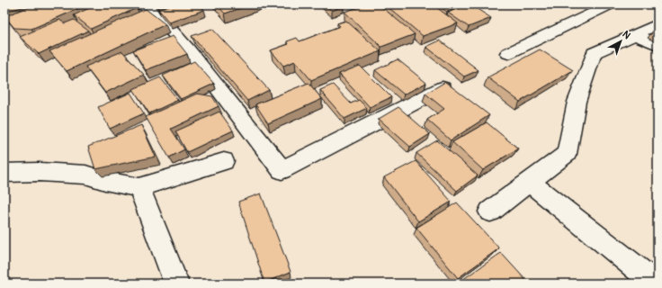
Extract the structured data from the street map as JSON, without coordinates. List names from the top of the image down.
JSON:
{
  "north": "top right"
}
